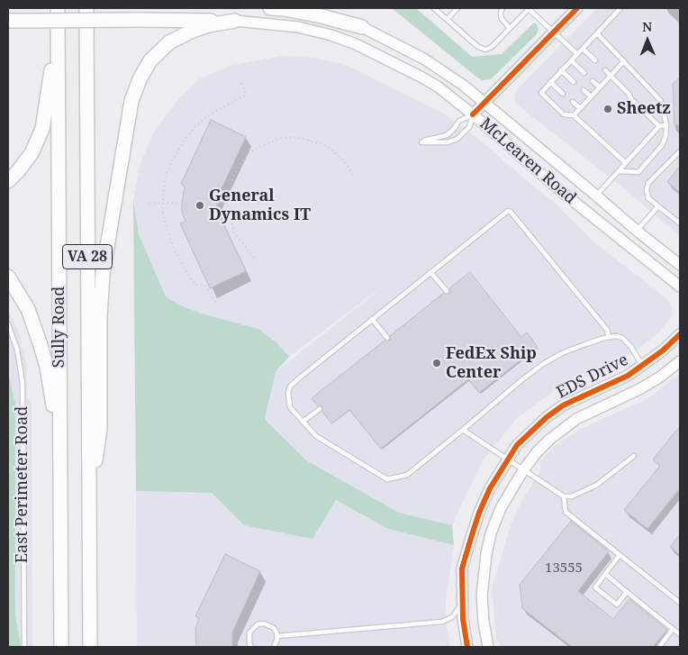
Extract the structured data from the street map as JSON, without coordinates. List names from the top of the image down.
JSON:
{
  "streets": {
    "highway": ["VA 28", "Sully Road"],
    "street": ["McLearen Road", "EDS Drive"],
    "lane": ["East Perimeter Road"]
  },
  "places": ["Sheetz", "General Dynamics IT", "FedEx Ship Center"],
  "house_numbers": ["13555"],
  "north": "top"
}
